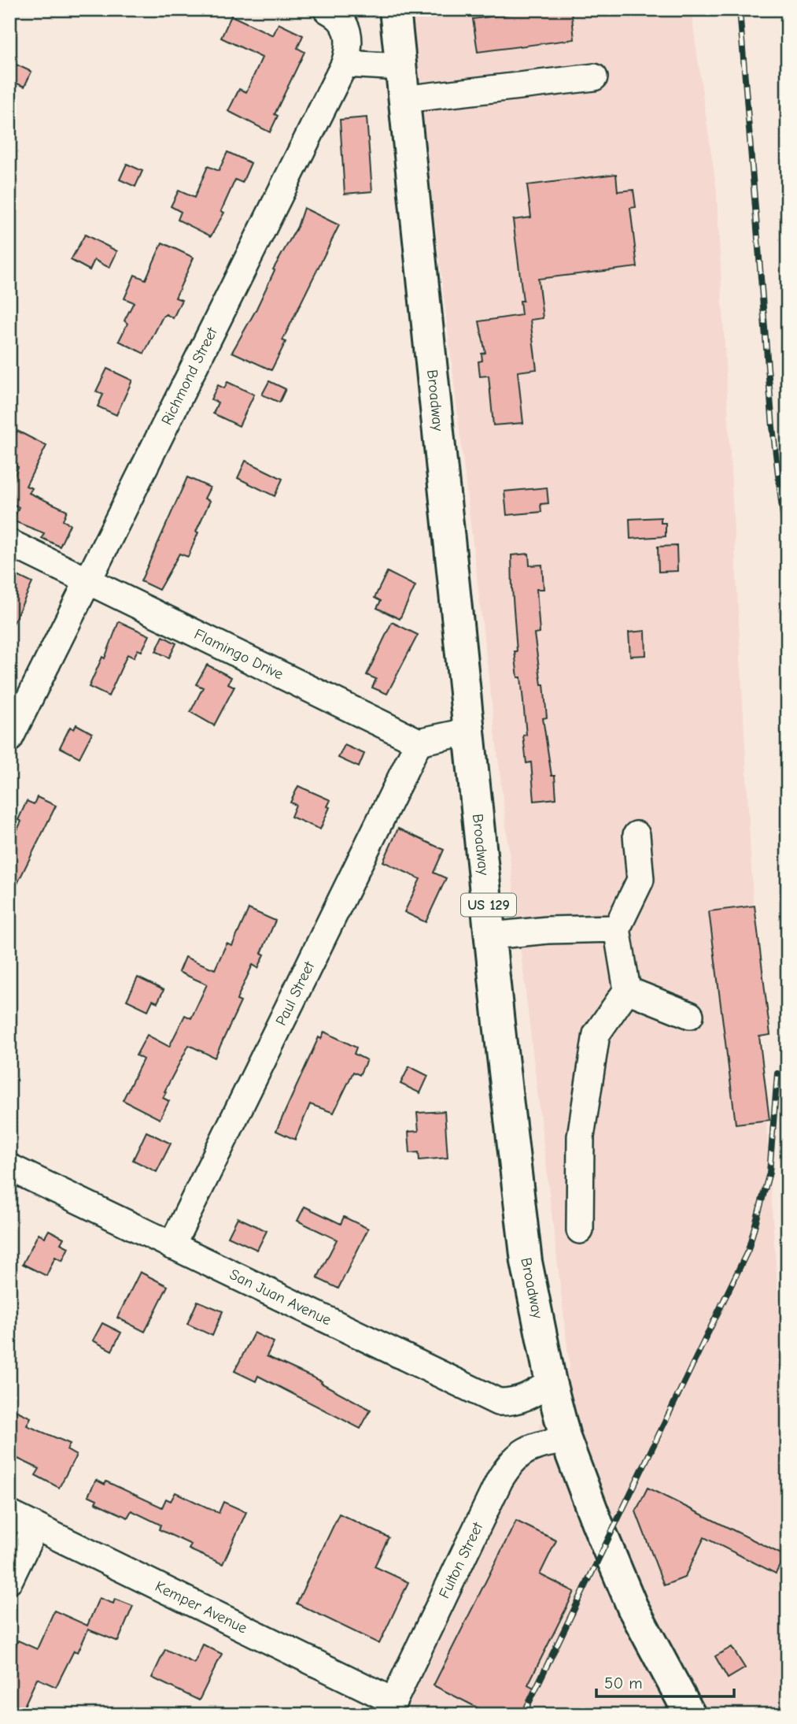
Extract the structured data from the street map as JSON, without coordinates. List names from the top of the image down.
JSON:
{
  "streets": {
    "main road": ["Broadway", "US 129"],
    "street": [
      "Richmond Street",
      "Flamingo Drive",
      "Paul Street",
      "San Juan Avenue",
      "Fulton Street",
      "Kemper Avenue"
    ]
  },
  "crossings": [
    ["Richmond Street", "Flamingo Drive"],
    ["Broadway", "San Juan Avenue"],
    ["Broadway", "Fulton Street"],
    ["Flamingo Drive", "Paul Street"],
    ["Paul Street", "San Juan Avenue"],
    ["Fulton Street", "Kemper Avenue"]
  ],
  "scale_bar": "50 m"
}
